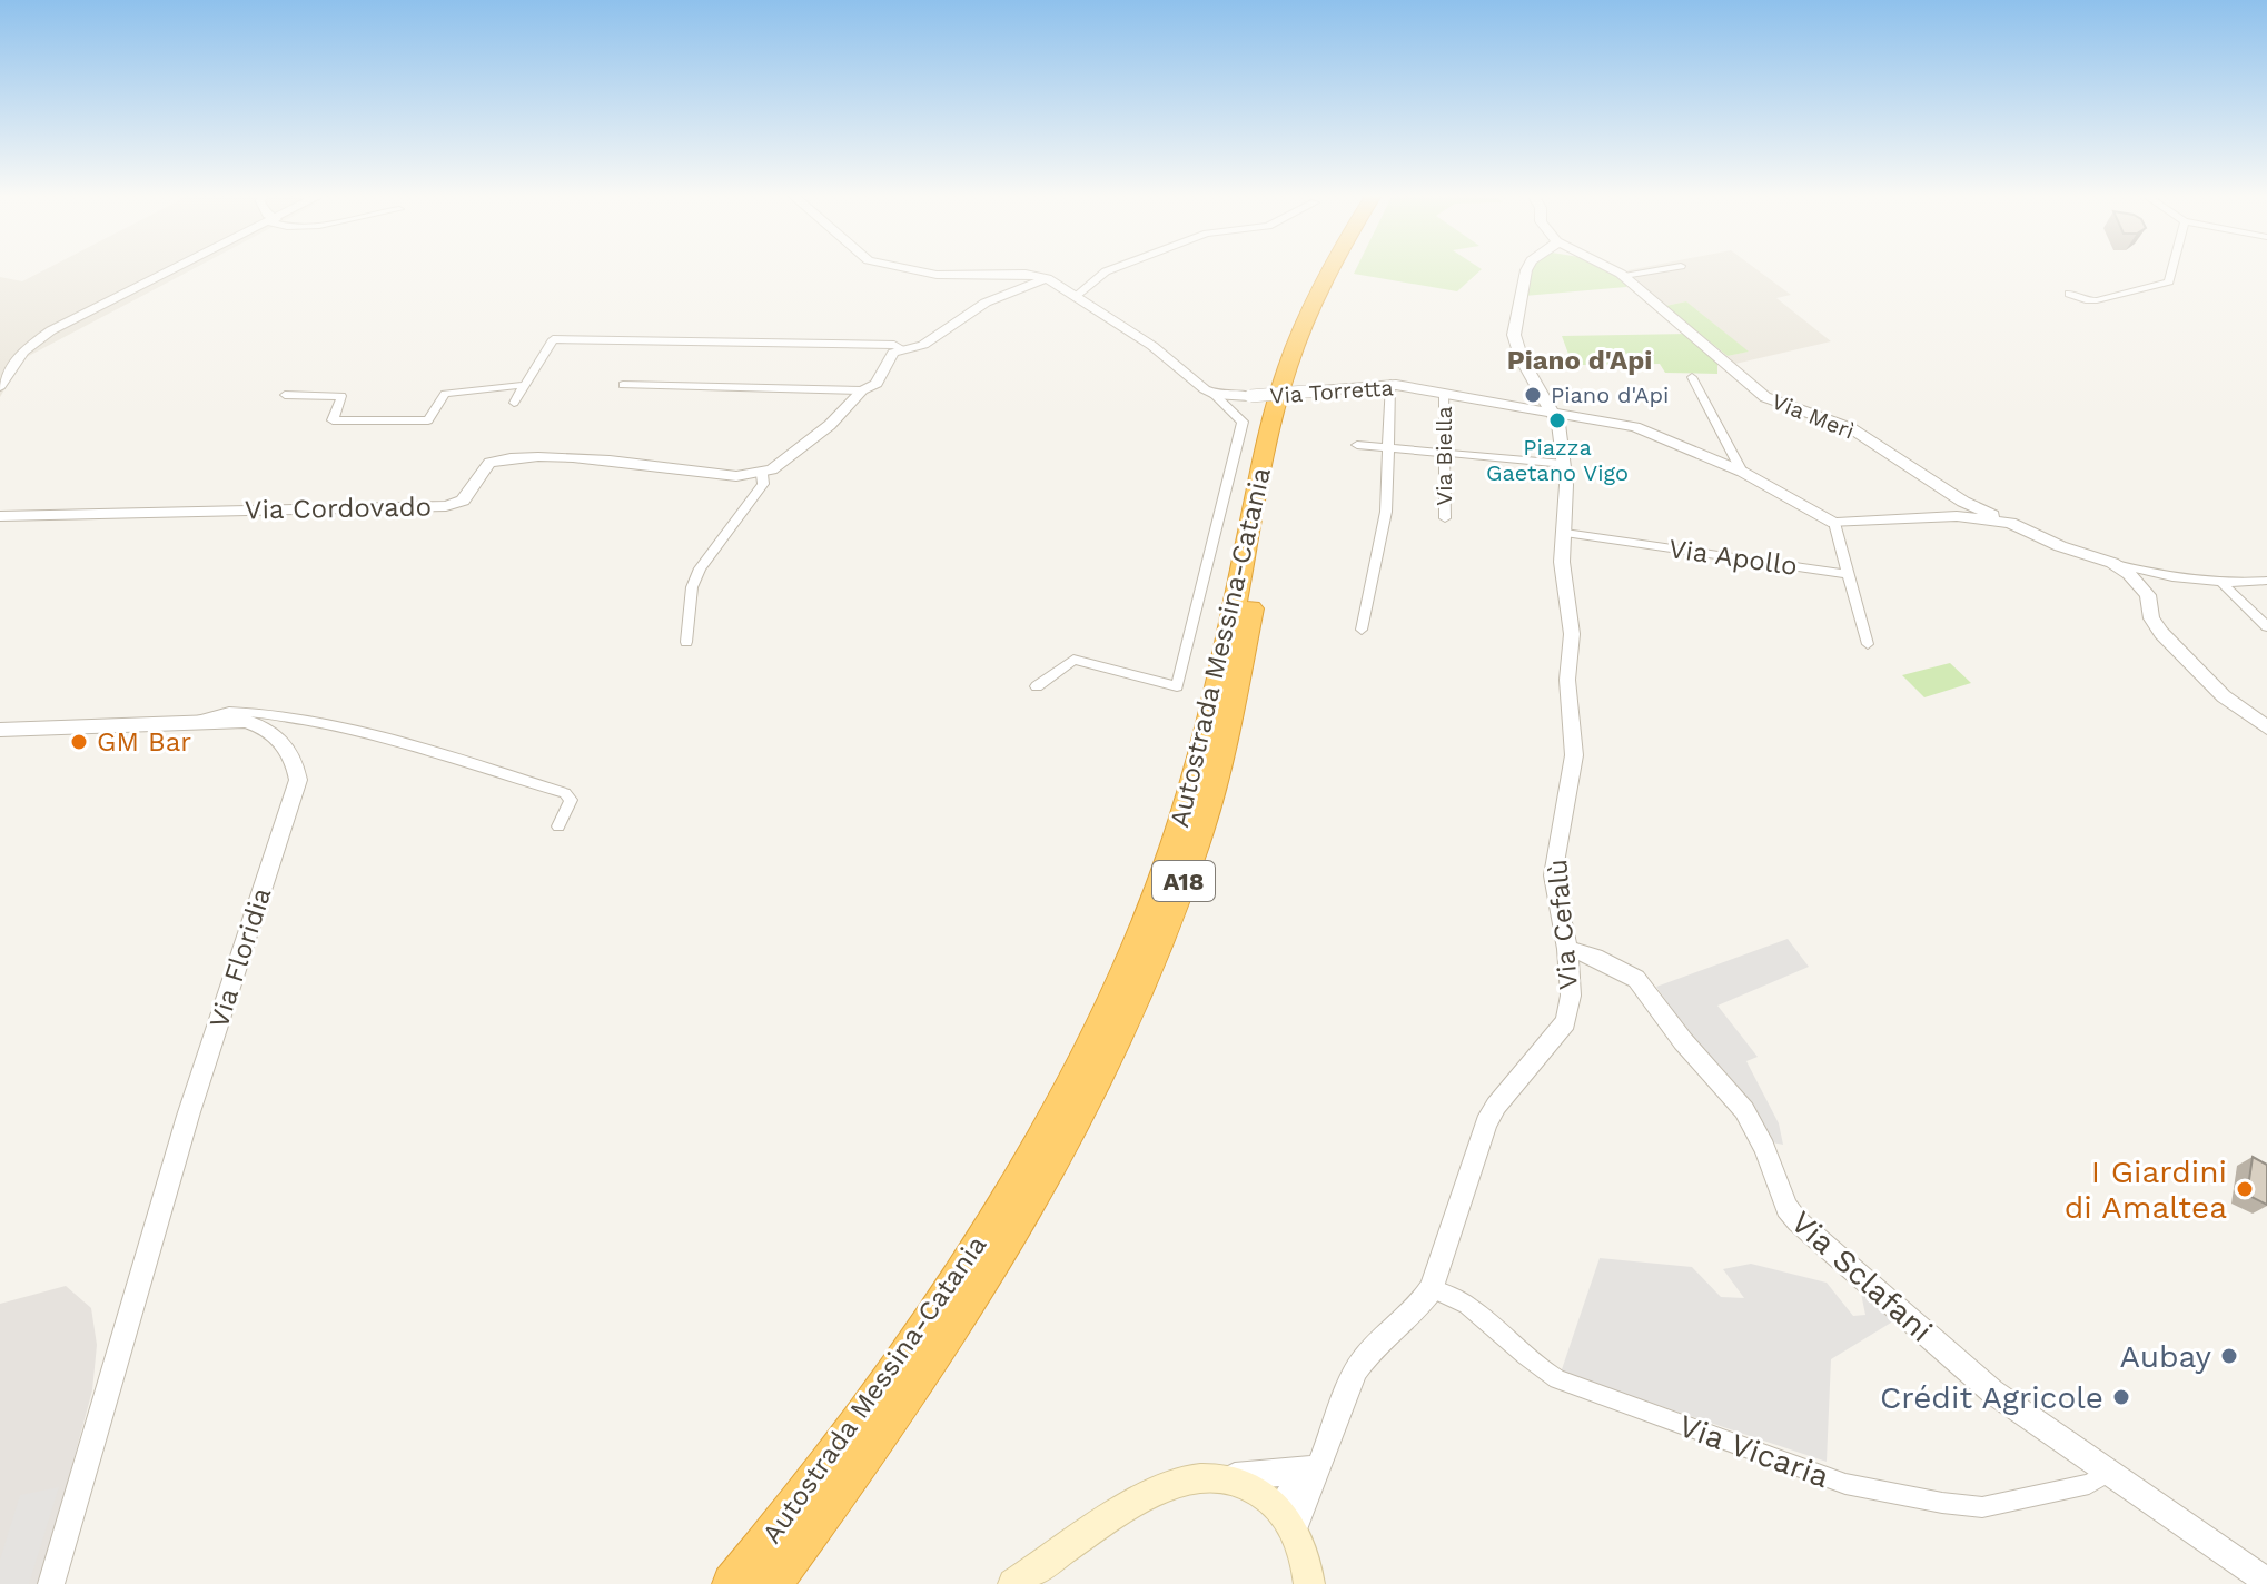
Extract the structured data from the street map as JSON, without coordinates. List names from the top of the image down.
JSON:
{
  "streets": {
    "highway": ["Autostrada Messina-Catania", "A18"],
    "street": [
      "Via Torretta",
      "Via Merì",
      "Via Biella",
      "Via Cordovado",
      "Via Apollo",
      "Via Cefalù",
      "Via Floridia",
      "Via Sclafani",
      "Via Vicaria"
    ]
  },
  "crossings": [
    ["Via Torretta", "Via Biella"],
    ["Via Torretta", "Via Apollo"],
    ["Via Torretta", "Via Cefalù"],
    ["Via Apollo", "Via Cefalù"],
    ["Via Cefalù", "Via Sclafani"],
    ["Via Cefalù", "Via Vicaria"],
    ["Via Sclafani", "Via Vicaria"]
  ],
  "districts": ["Piano d'Api"],
  "places": [
    "Piano d'Api",
    "Piazza Gaetano Vigo",
    "GM Bar",
    "I Giardini di Amaltea",
    "Aubay",
    "Crédit Agricole"
  ]
}
